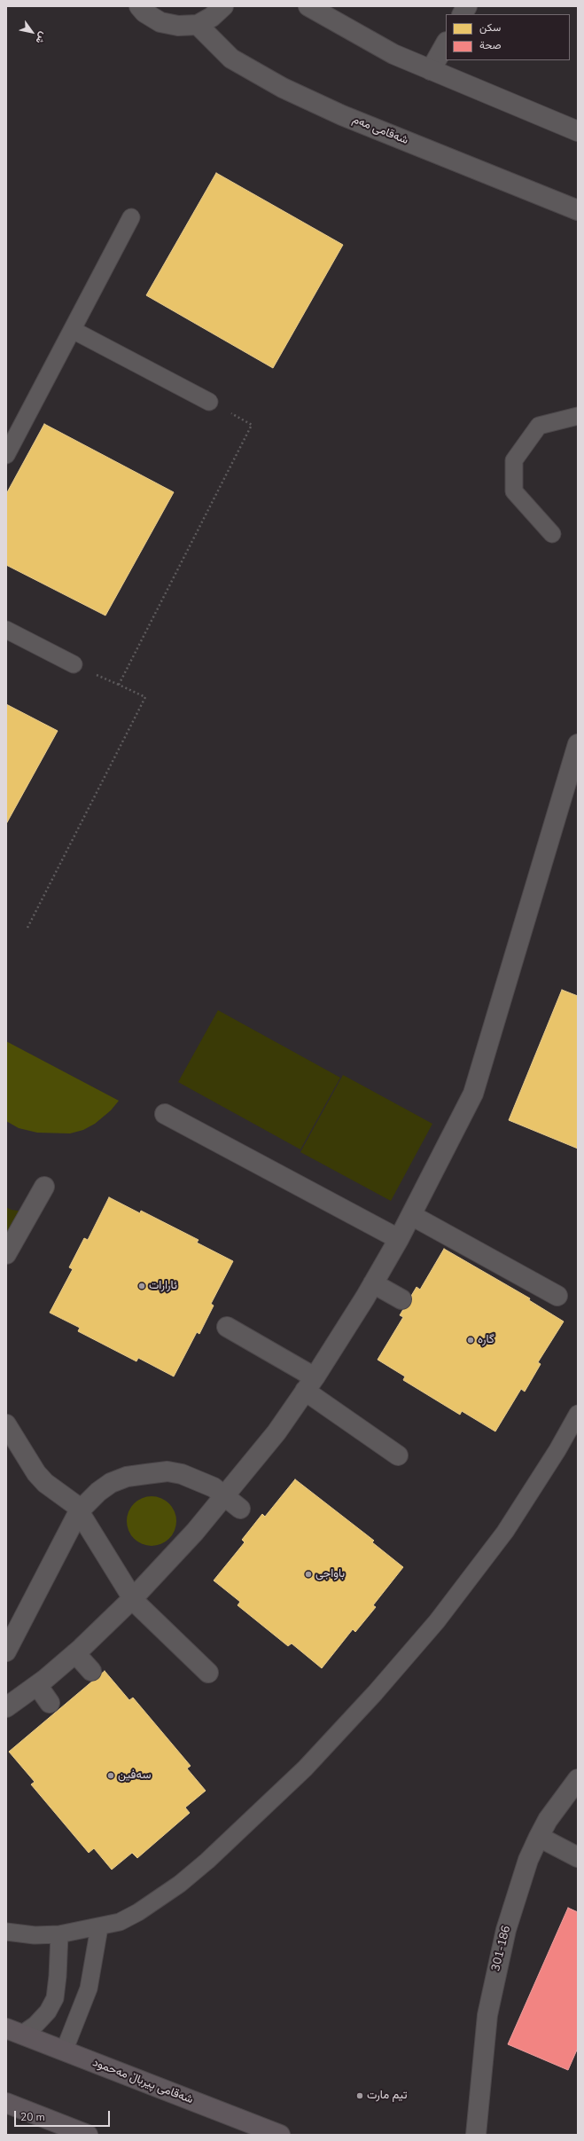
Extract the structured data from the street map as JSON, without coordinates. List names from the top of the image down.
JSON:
{
  "streets": {
    "main road": ["شەقامی پیرباڵ مەحمود"],
    "street": ["شەقامی مەم", "301-186"]
  },
  "places": [
    "ئارارات",
    "گارە",
    "باواجی",
    "سەفین",
    "تيم مارت"
  ],
  "legend": ["سكن", "صحة"],
  "scale_bar": "20 m",
  "north": "bottom right"
}
